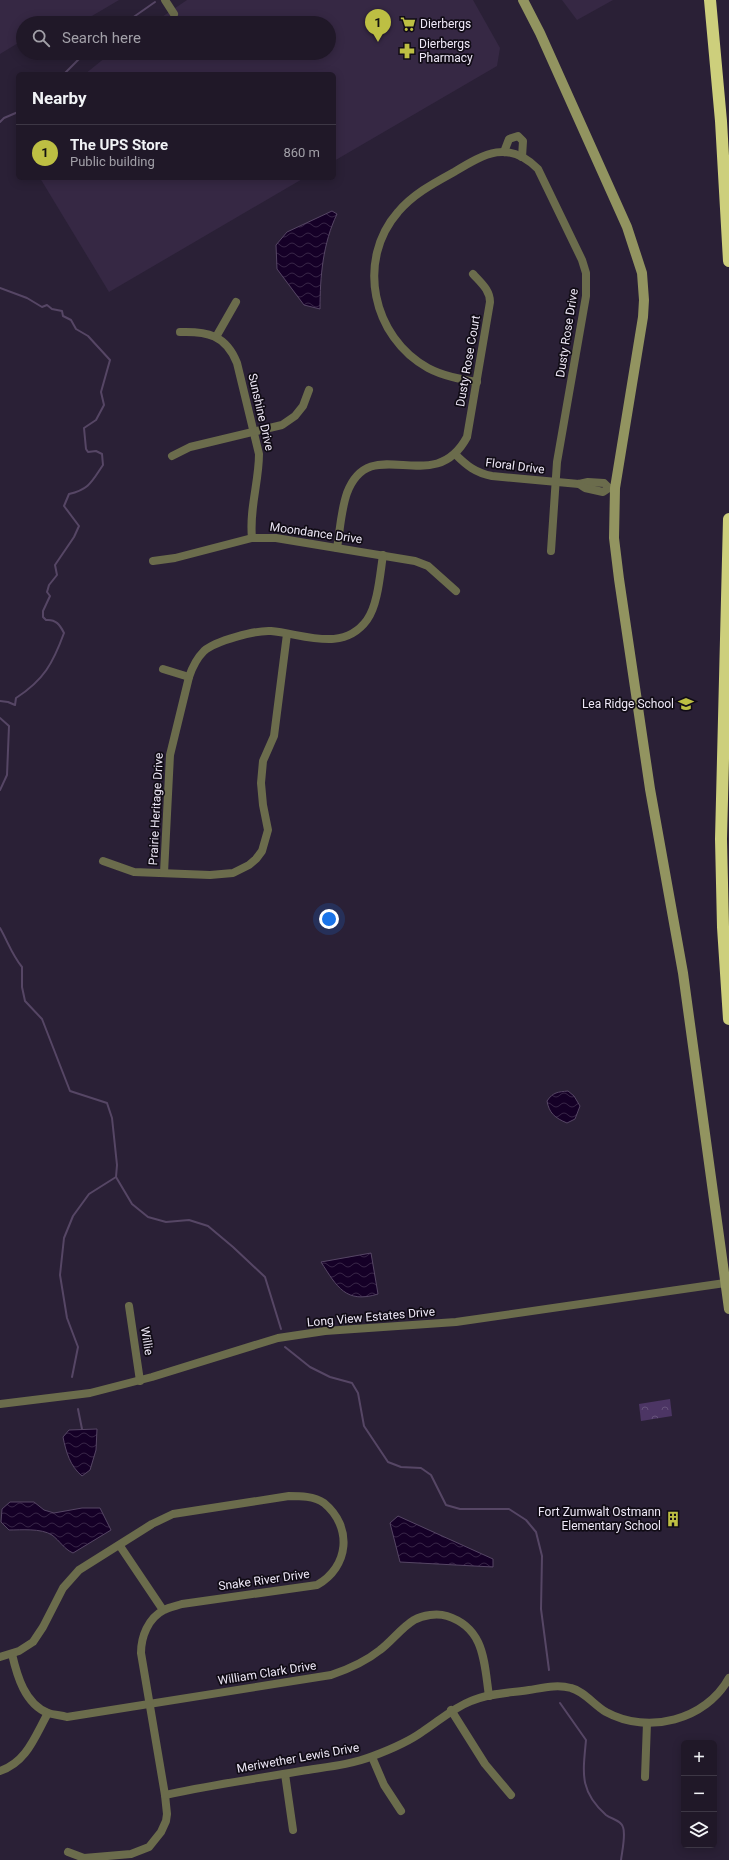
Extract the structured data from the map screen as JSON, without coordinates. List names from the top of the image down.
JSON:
{
  "streets": {
    "street": [
      "Dusty Rose Drive",
      "Dusty Rose Court",
      "Sunshine Drive",
      "Floral Drive",
      "Moondance Drive",
      "Prairie Heritage Drive",
      "Long View Estates Drive",
      "Willie",
      "Snake River Drive",
      "William Clark Drive",
      "Meriwether Lewis Drive"
    ]
  },
  "crossings": [
    ["Dusty Rose Drive", "Dusty Rose Court"],
    ["Dusty Rose Drive", "Floral Drive"],
    ["Dusty Rose Court", "Floral Drive"],
    ["Sunshine Drive", "Moondance Drive"],
    ["Moondance Drive", "Prairie Heritage Drive"],
    ["Long View Estates Drive", "Willie"],
    ["Snake River Drive", "William Clark Drive"],
    ["Snake River Drive", "Meriwether Lewis Drive"],
    ["William Clark Drive", "Meriwether Lewis Drive"]
  ],
  "places": {
    "supermarket": ["Dierbergs"],
    "pharmacy": ["Dierbergs Pharmacy"],
    "school or university": ["Lea Ridge School"],
    "building": ["Fort Zumwalt Ostmann Elementary School"]
  },
  "page": {
    "pins": "1",
    "search": "Search here",
    "heading": "Nearby",
    "list": [
      {
        "mark": "1",
        "name": "The UPS Store",
        "note": "Public building",
        "value": "860 m"
      }
    ],
    "map_buttons": ["+", "−"]
  }
}
